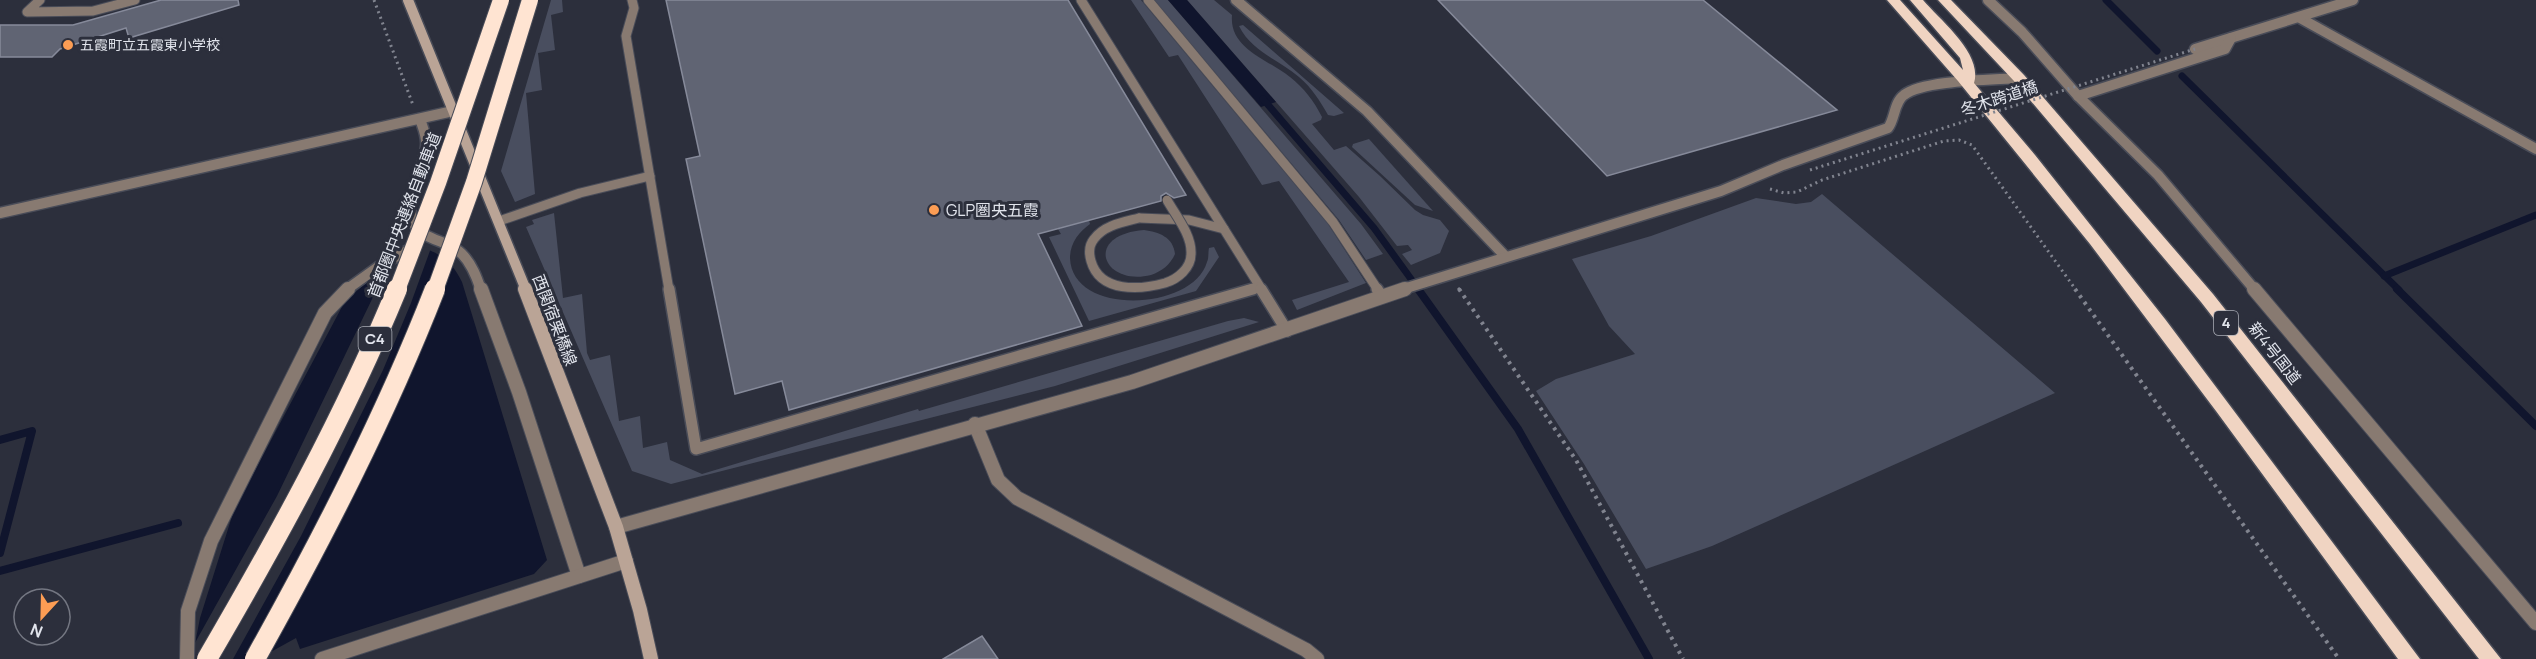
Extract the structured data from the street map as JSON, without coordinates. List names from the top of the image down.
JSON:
{
  "streets": {
    "highway": [
      "首都圏中央連絡自動車道",
      "4",
      "C4",
      "新4号国道"
    ],
    "main road": ["西関宿栗橋線"],
    "path": ["冬木跨道橋"]
  },
  "places": ["五霞町立五霞東小学校", "GLP圏央五霞"],
  "north": "bottom"
}
